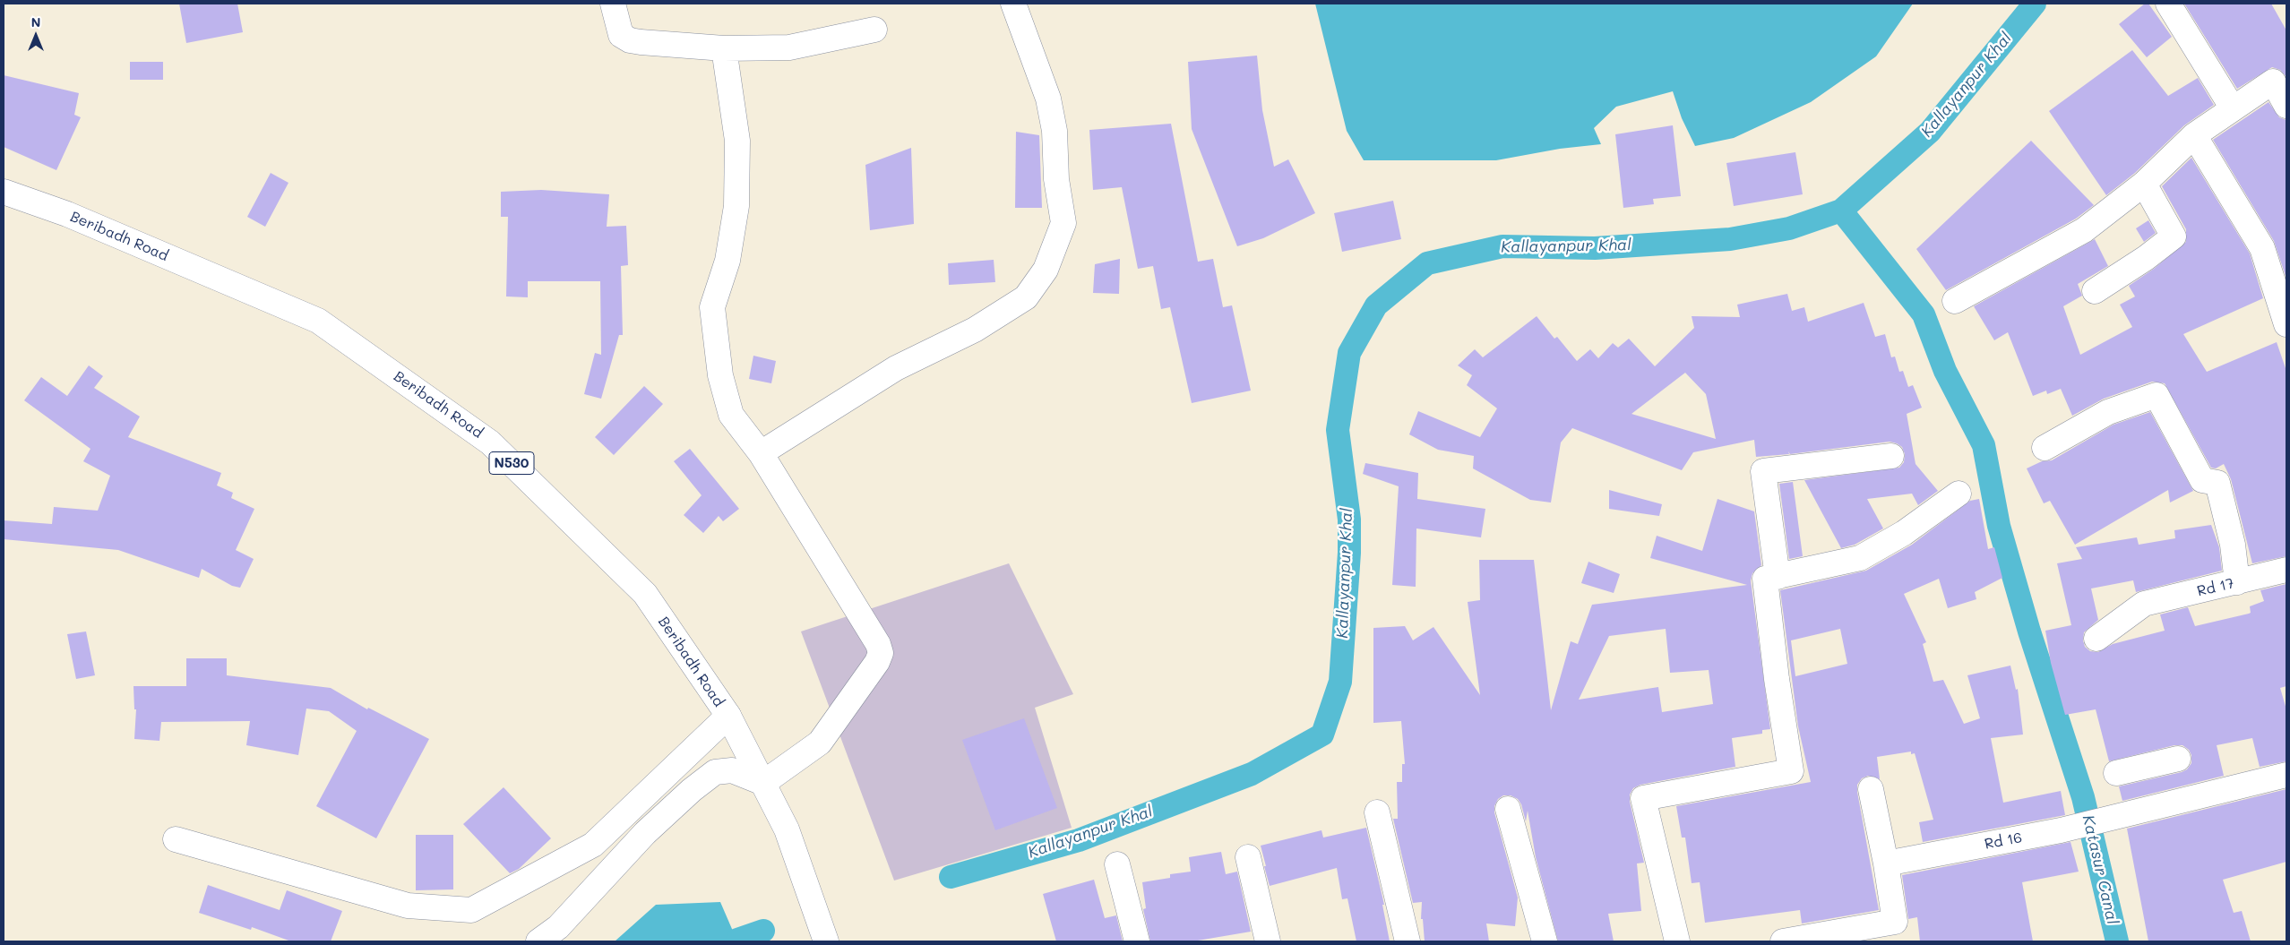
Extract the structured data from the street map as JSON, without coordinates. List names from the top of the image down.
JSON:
{
  "streets": {
    "main road": [
      "Beribadh Road",
      "N530",
      "Rd 17",
      "Rd 16"
    ]
  },
  "water": ["Kallayanpur Khal", "Katasur Canal"],
  "north": "top"
}
